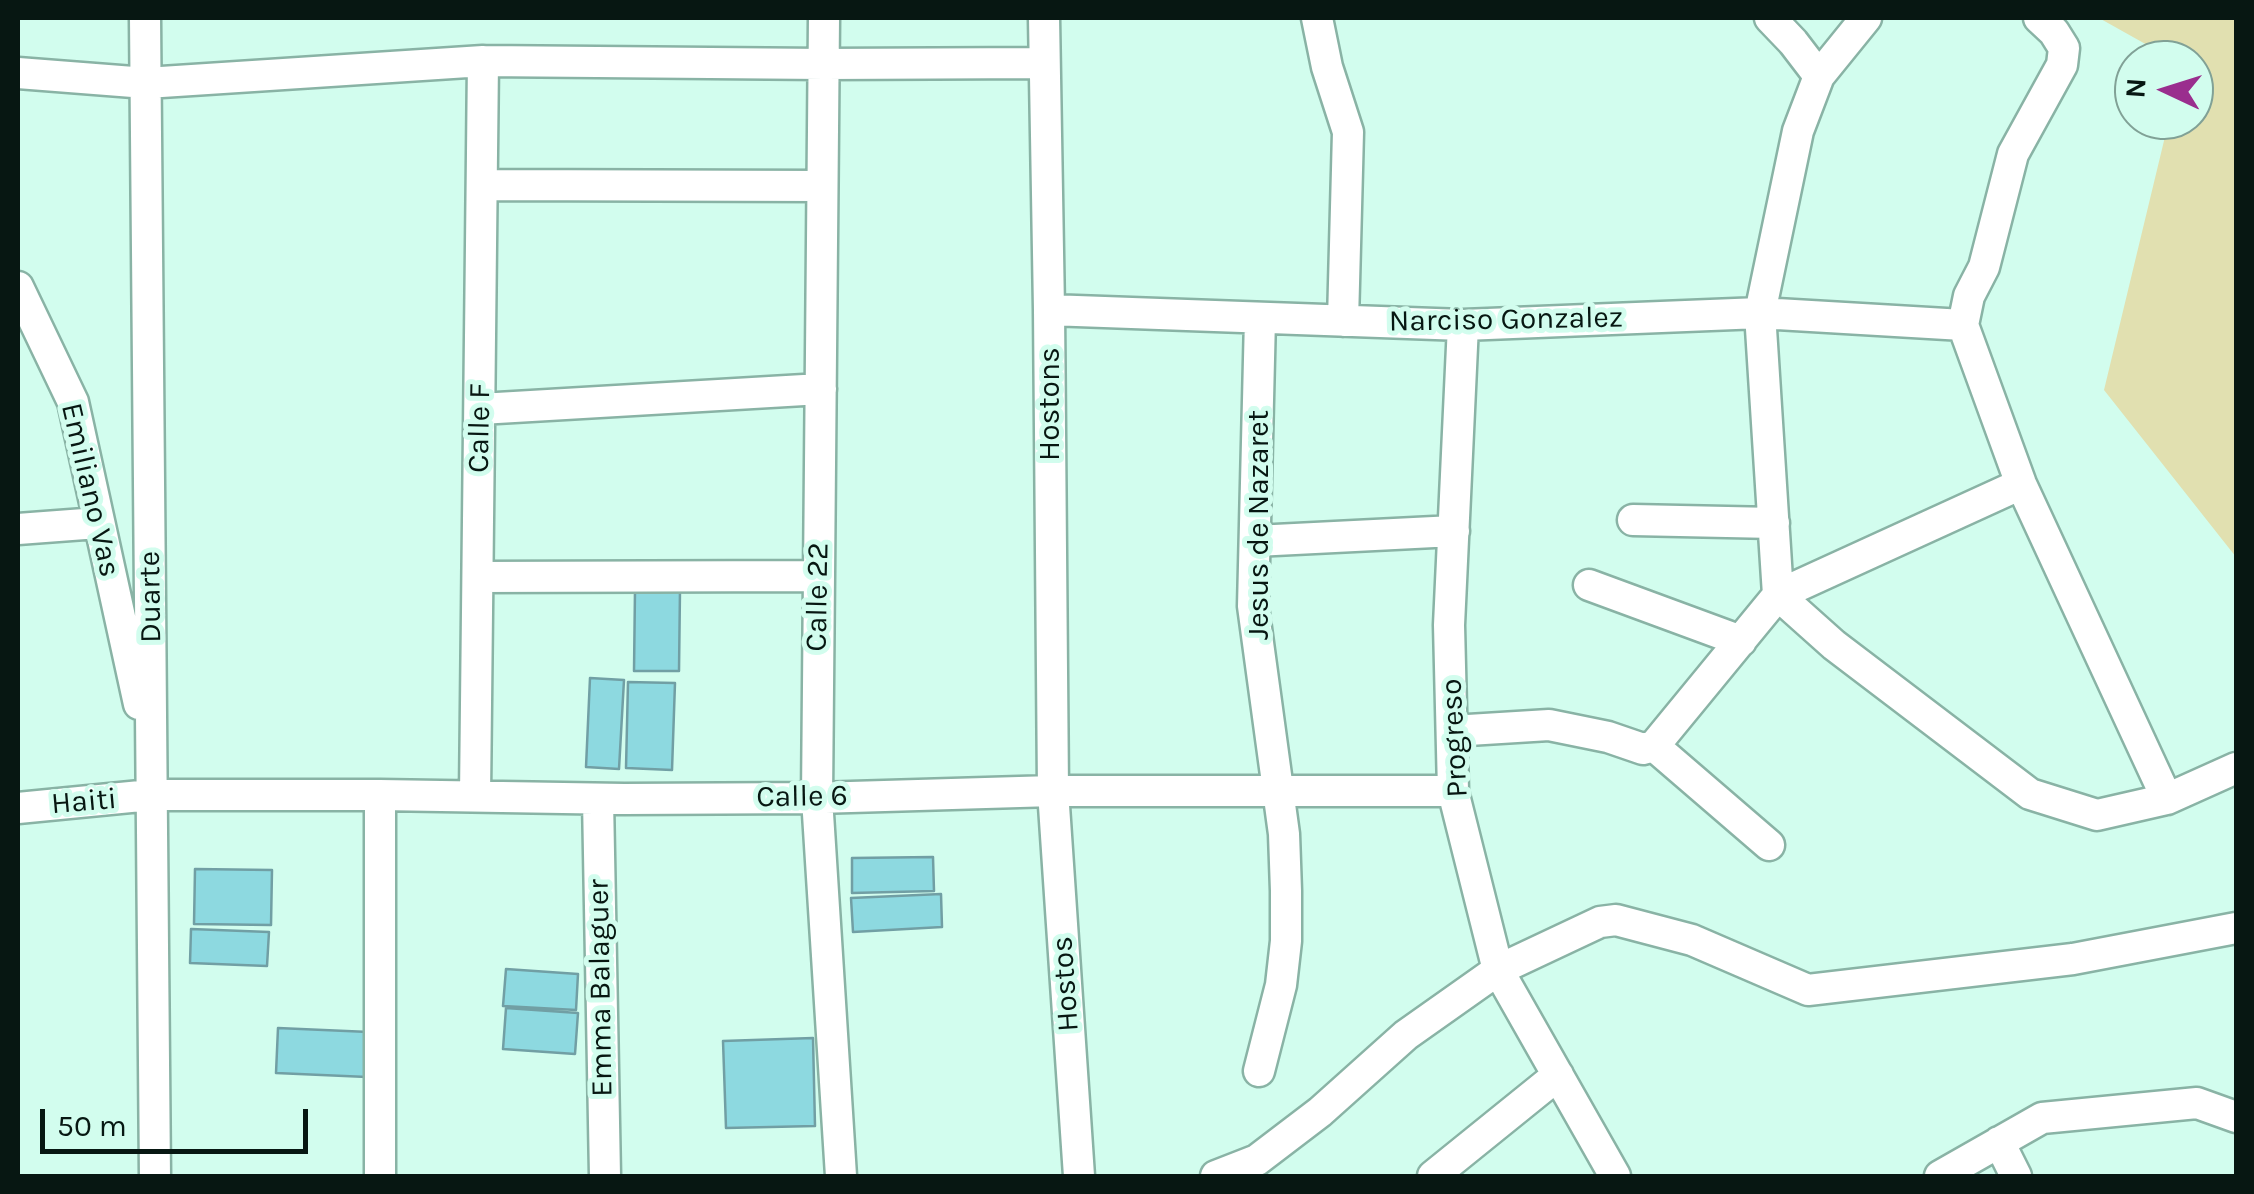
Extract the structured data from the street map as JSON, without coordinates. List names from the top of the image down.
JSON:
{
  "streets": {
    "street": [
      "Narciso Gonzalez",
      "Hostons",
      "Calle F",
      "Emiliano Vas",
      "Jesus de Nazaret",
      "Duarte",
      "Calle 22",
      "Progreso",
      "Calle 6",
      "Haiti",
      "Hostos",
      "Emma Balaguer"
    ]
  },
  "crossings": [
    ["Narciso Gonzalez", "Hostons"],
    ["Narciso Gonzalez", "Jesus de Nazaret"],
    ["Narciso Gonzalez", "Progreso"],
    ["Hostons", "Calle 6"],
    ["Hostons", "Hostos"],
    ["Calle F", "Calle 6"],
    ["Emiliano Vas", "Duarte"],
    ["Jesus de Nazaret", "Calle 6"],
    ["Duarte", "Calle 6"],
    ["Duarte", "Haiti"],
    ["Calle 22", "Calle 6"],
    ["Progreso", "Calle 6"],
    ["Calle 6", "Haiti"],
    ["Calle 6", "Hostos"],
    ["Calle 6", "Emma Balaguer"]
  ],
  "scale_bar": "50 m",
  "north": "left"
}
